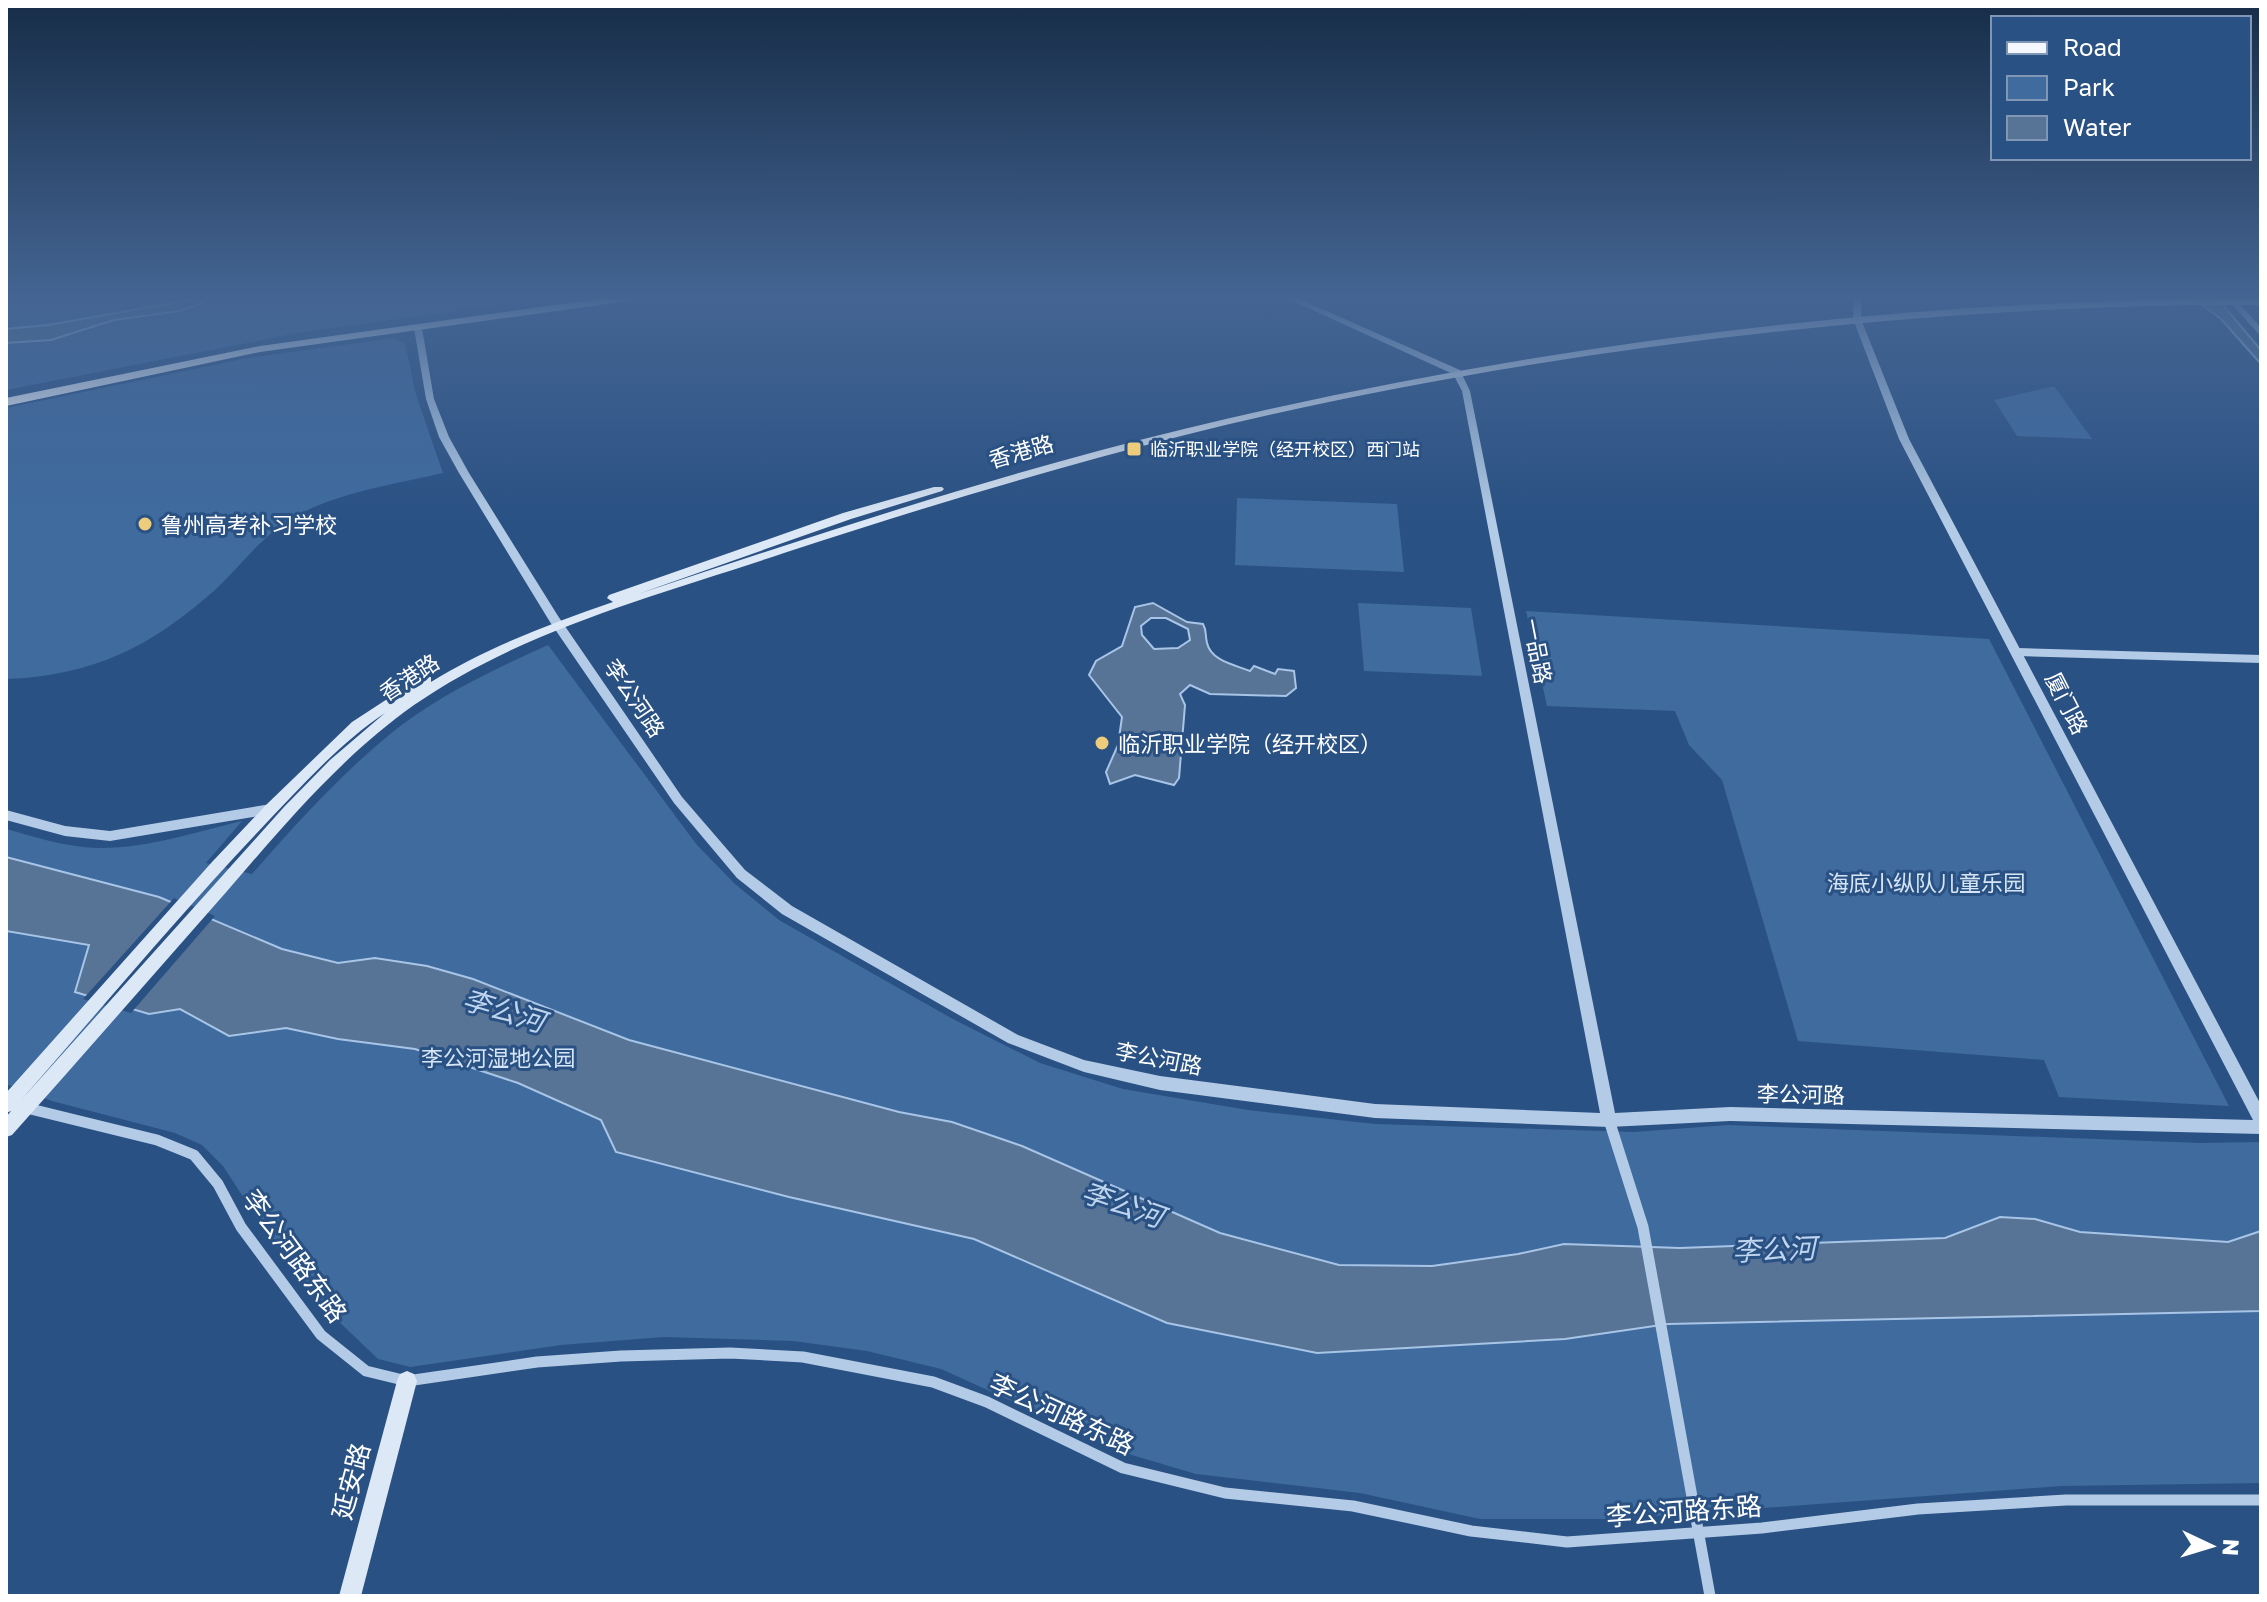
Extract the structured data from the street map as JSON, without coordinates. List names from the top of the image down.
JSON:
{
  "streets": {
    "main road": ["香港路", "延安路"],
    "street": [
      "一品路",
      "李公河路",
      "厦门路",
      "李公河路东路"
    ]
  },
  "crossings": [
    ["香港路", "李公河路"],
    ["香港路", "李公河路东路"],
    ["一品路", "李公河路"],
    ["李公河路东路", "延安路"]
  ],
  "water": ["李公河"],
  "parks": ["海底小纵队儿童乐园", "李公河湿地公园"],
  "places": {
    "transit": ["临沂职业学院（经开校区）西门站"],
    "other": ["鲁州高考补习学校", "临沂职业学院（经开校区）"]
  },
  "legend": ["Road", "Park", "Water"],
  "north": "right"
}
